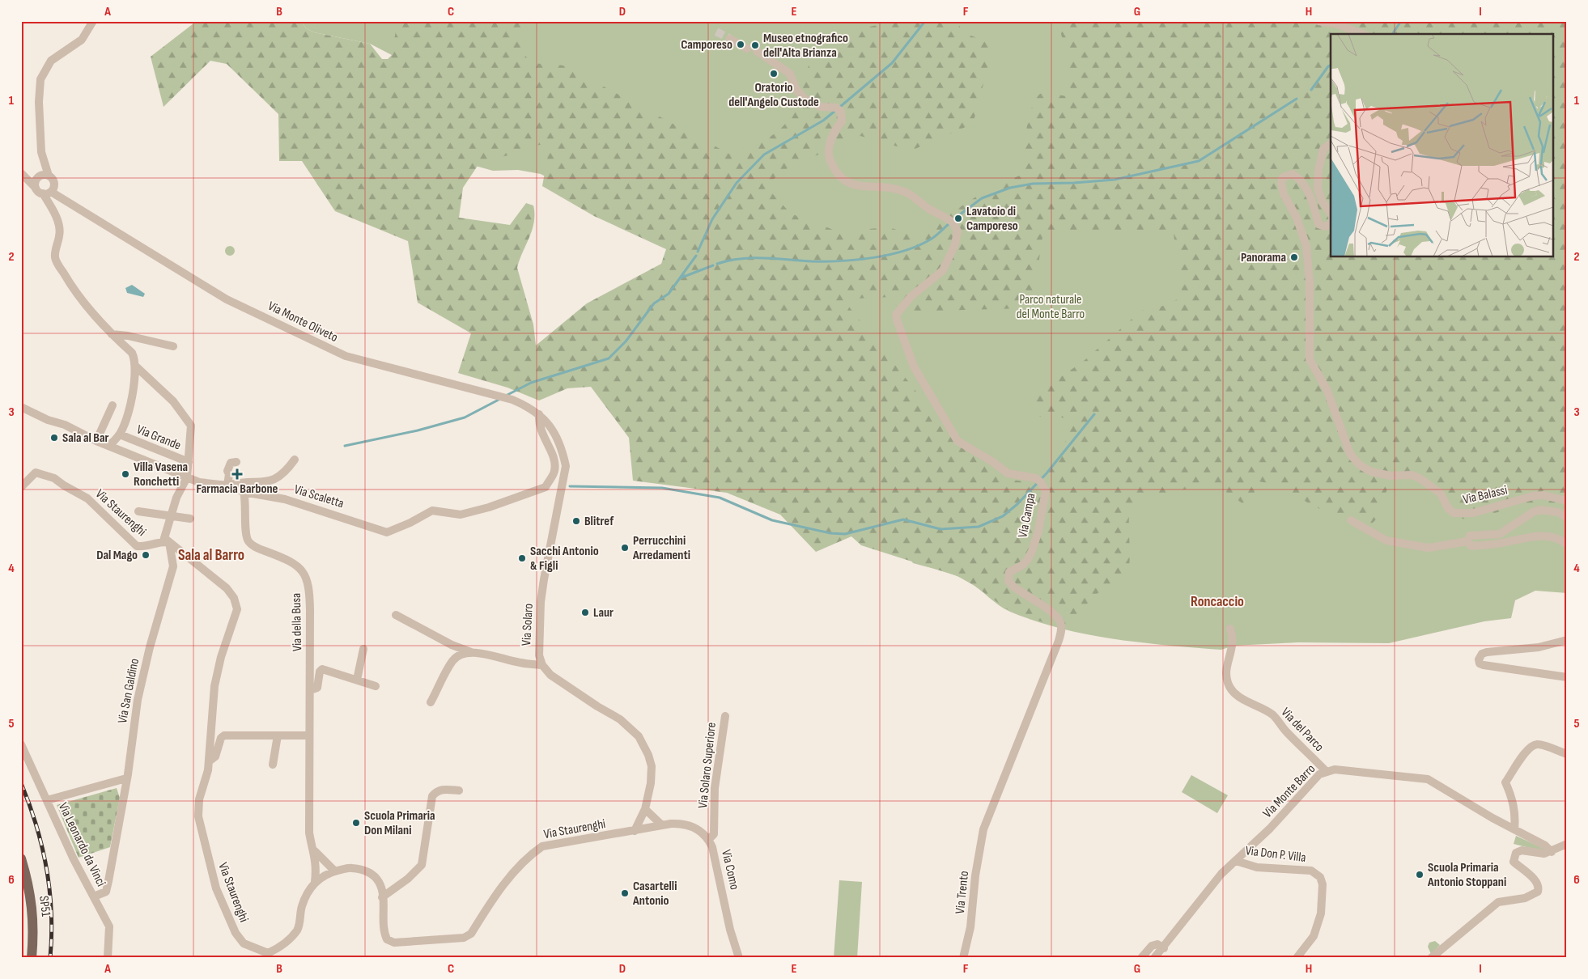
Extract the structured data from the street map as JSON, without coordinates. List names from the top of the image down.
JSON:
{
  "streets": {
    "main road": ["SP51"],
    "street": [
      "Via Monte Oliveto",
      "Via Grande",
      "Via Balassi",
      "Via Scaletta",
      "Via Staurenghi",
      "Via Campa",
      "Via della Busa",
      "Via Solaro",
      "Via San Galdino",
      "Via del Parco",
      "Via Solaro Superiore",
      "Via Monte Barro",
      "Via Leonardo da Vinci",
      "Via Don P. Villa",
      "Via Como",
      "Via Trento"
    ]
  },
  "crossings": [
    ["Via Monte Oliveto", "Via Scaletta"],
    ["Via Monte Oliveto", "Via Solaro"],
    ["Via Scaletta", "Via della Busa"],
    ["Via Scaletta", "Via Solaro"],
    ["Via Staurenghi", "Via della Busa"],
    ["Via Staurenghi", "Via San Galdino"],
    ["Via Staurenghi", "Via Como"],
    ["Via Campa", "Via Trento"],
    ["Via San Galdino", "Via Leonardo da Vinci"],
    ["Via del Parco", "Via Monte Barro"],
    ["Via Solaro Superiore", "Via Como"],
    ["Via Monte Barro", "Via Don P. Villa"]
  ],
  "districts": ["Sala al Barro", "Roncaccio"],
  "parks": ["Parco naturale del Monte Barro"],
  "places": {
    "other": [
      "Camporeso",
      "Museo etnografico dell'Alta Brianza",
      "Oratorio dell'Angelo Custode",
      "Lavatoio di Camporeso",
      "Panorama",
      "Sala al Bar",
      "Villa Vasena Ronchetti",
      "Blitref",
      "Perrucchini Arredamenti",
      "Dal Mago",
      "Sacchi Antonio & Figli",
      "Laur",
      "Scuola Primaria Don Milani",
      "Scuola Primaria Antonio Stoppani",
      "Casartelli Antonio"
    ],
    "health": ["Farmacia Barbone"]
  },
  "grid": {
    "columns": [
      "A",
      "B",
      "C",
      "D",
      "E",
      "F",
      "G",
      "H",
      "I"
    ],
    "rows": [
      "1",
      "2",
      "3",
      "4",
      "5",
      "6"
    ]
  }
}
